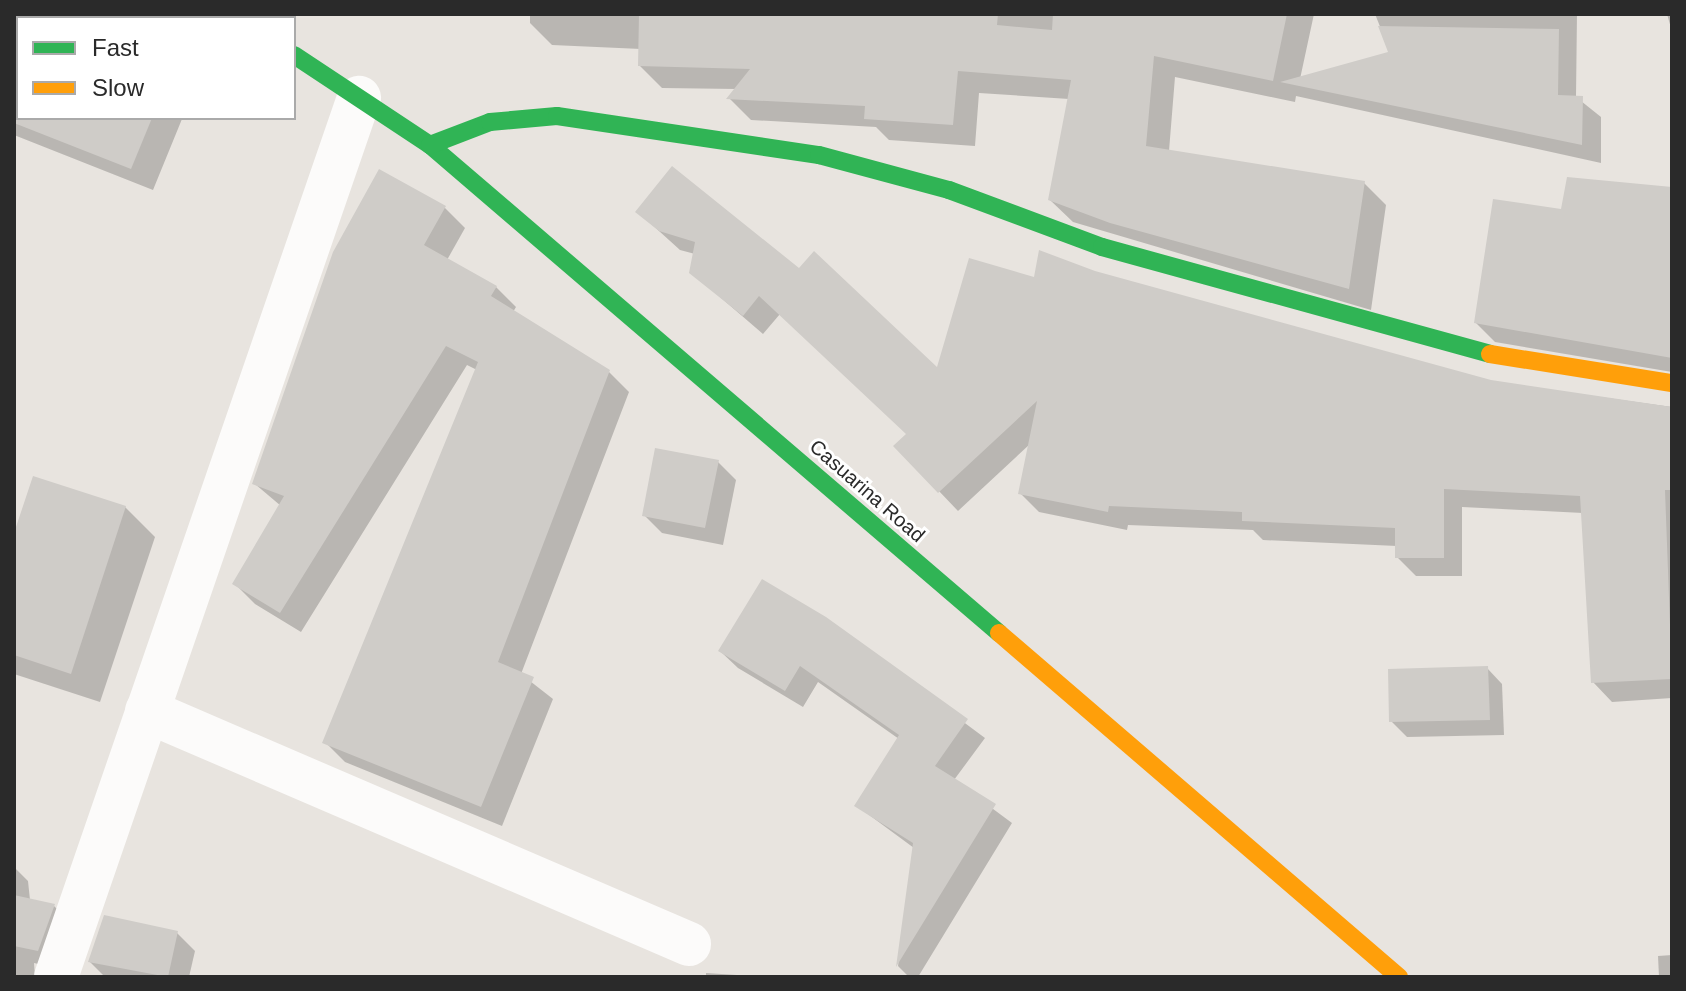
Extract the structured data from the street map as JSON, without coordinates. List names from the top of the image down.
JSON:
{
  "streets": {
    "street": ["Casuarina Road"]
  },
  "legend": ["Fast", "Slow"]
}
